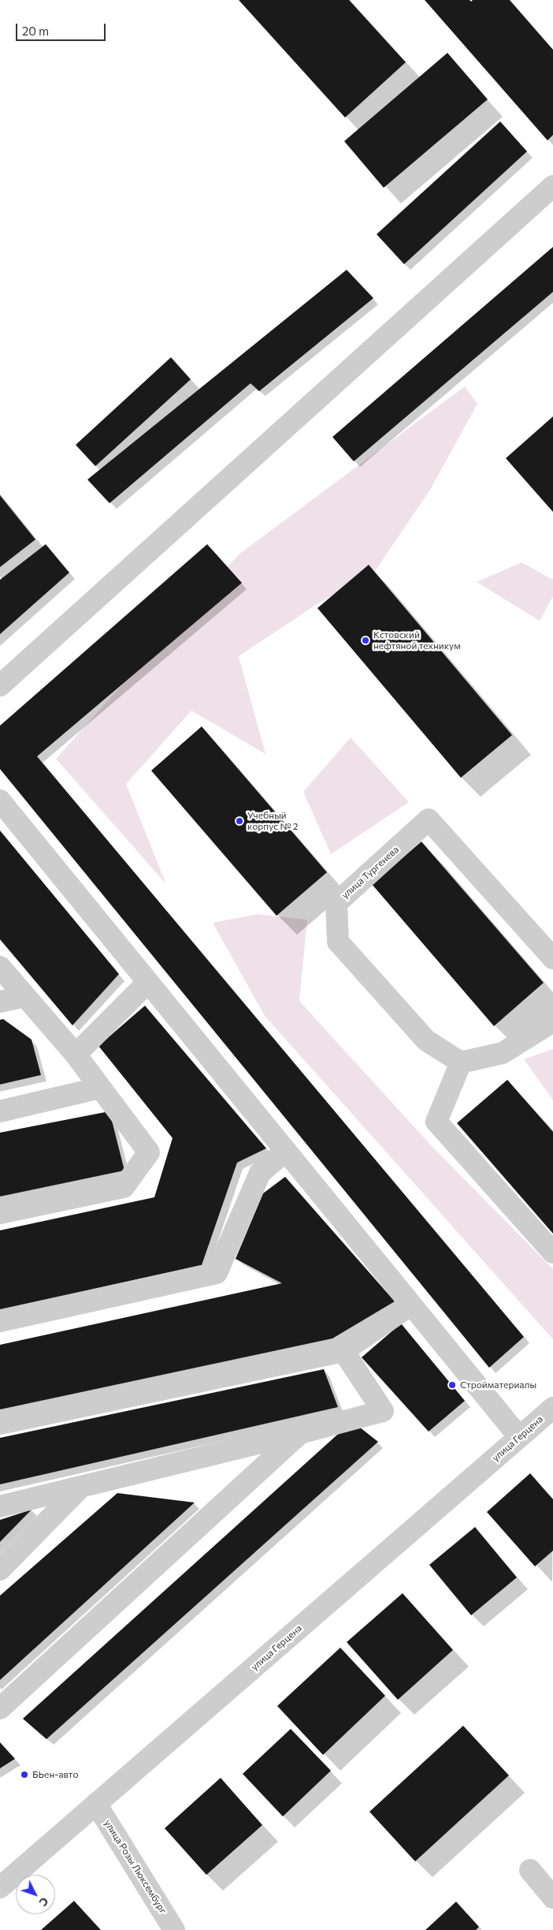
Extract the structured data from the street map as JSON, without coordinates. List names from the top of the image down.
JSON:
{
  "streets": {
    "street": ["улица Тургенева", "улица Герцена", "улица Розы Люксембург"]
  },
  "crossings": [
    ["улица Герцена", "улица Розы Люксембург"]
  ],
  "places": [
    "Кстовский нефтяной техникум",
    "Учебный корпус № 2",
    "Стройматериалы",
    "БЬен-авто"
  ],
  "scale_bar": "20 m",
  "north": "bottom right"
}
